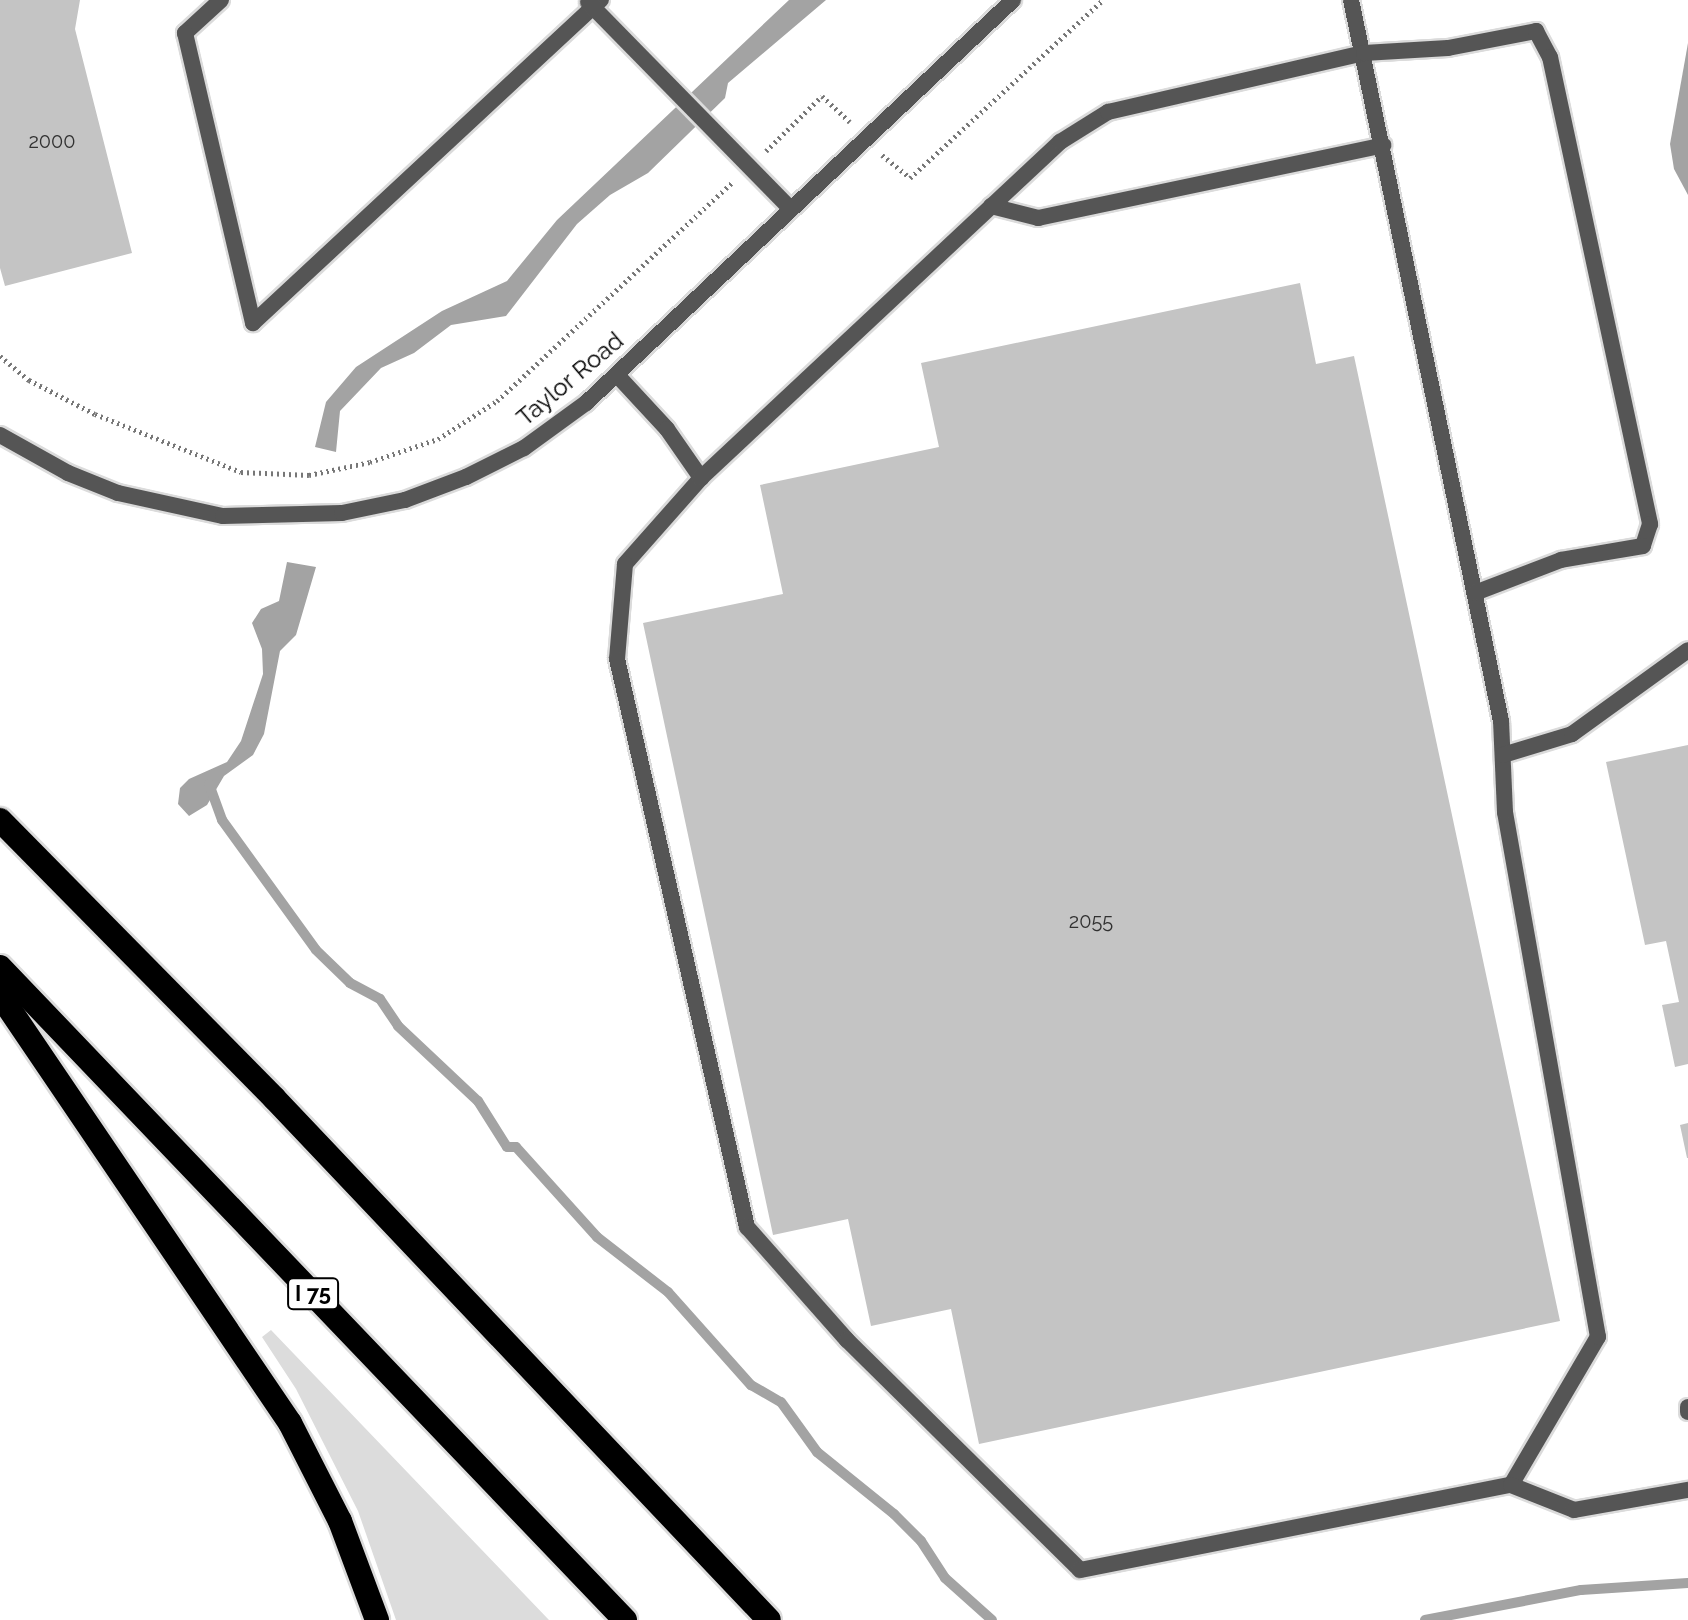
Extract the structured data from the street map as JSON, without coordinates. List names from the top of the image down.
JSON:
{
  "streets": {
    "highway": ["I 75"],
    "street": ["Taylor Road"]
  },
  "house_numbers": ["2000", "2055"]
}
